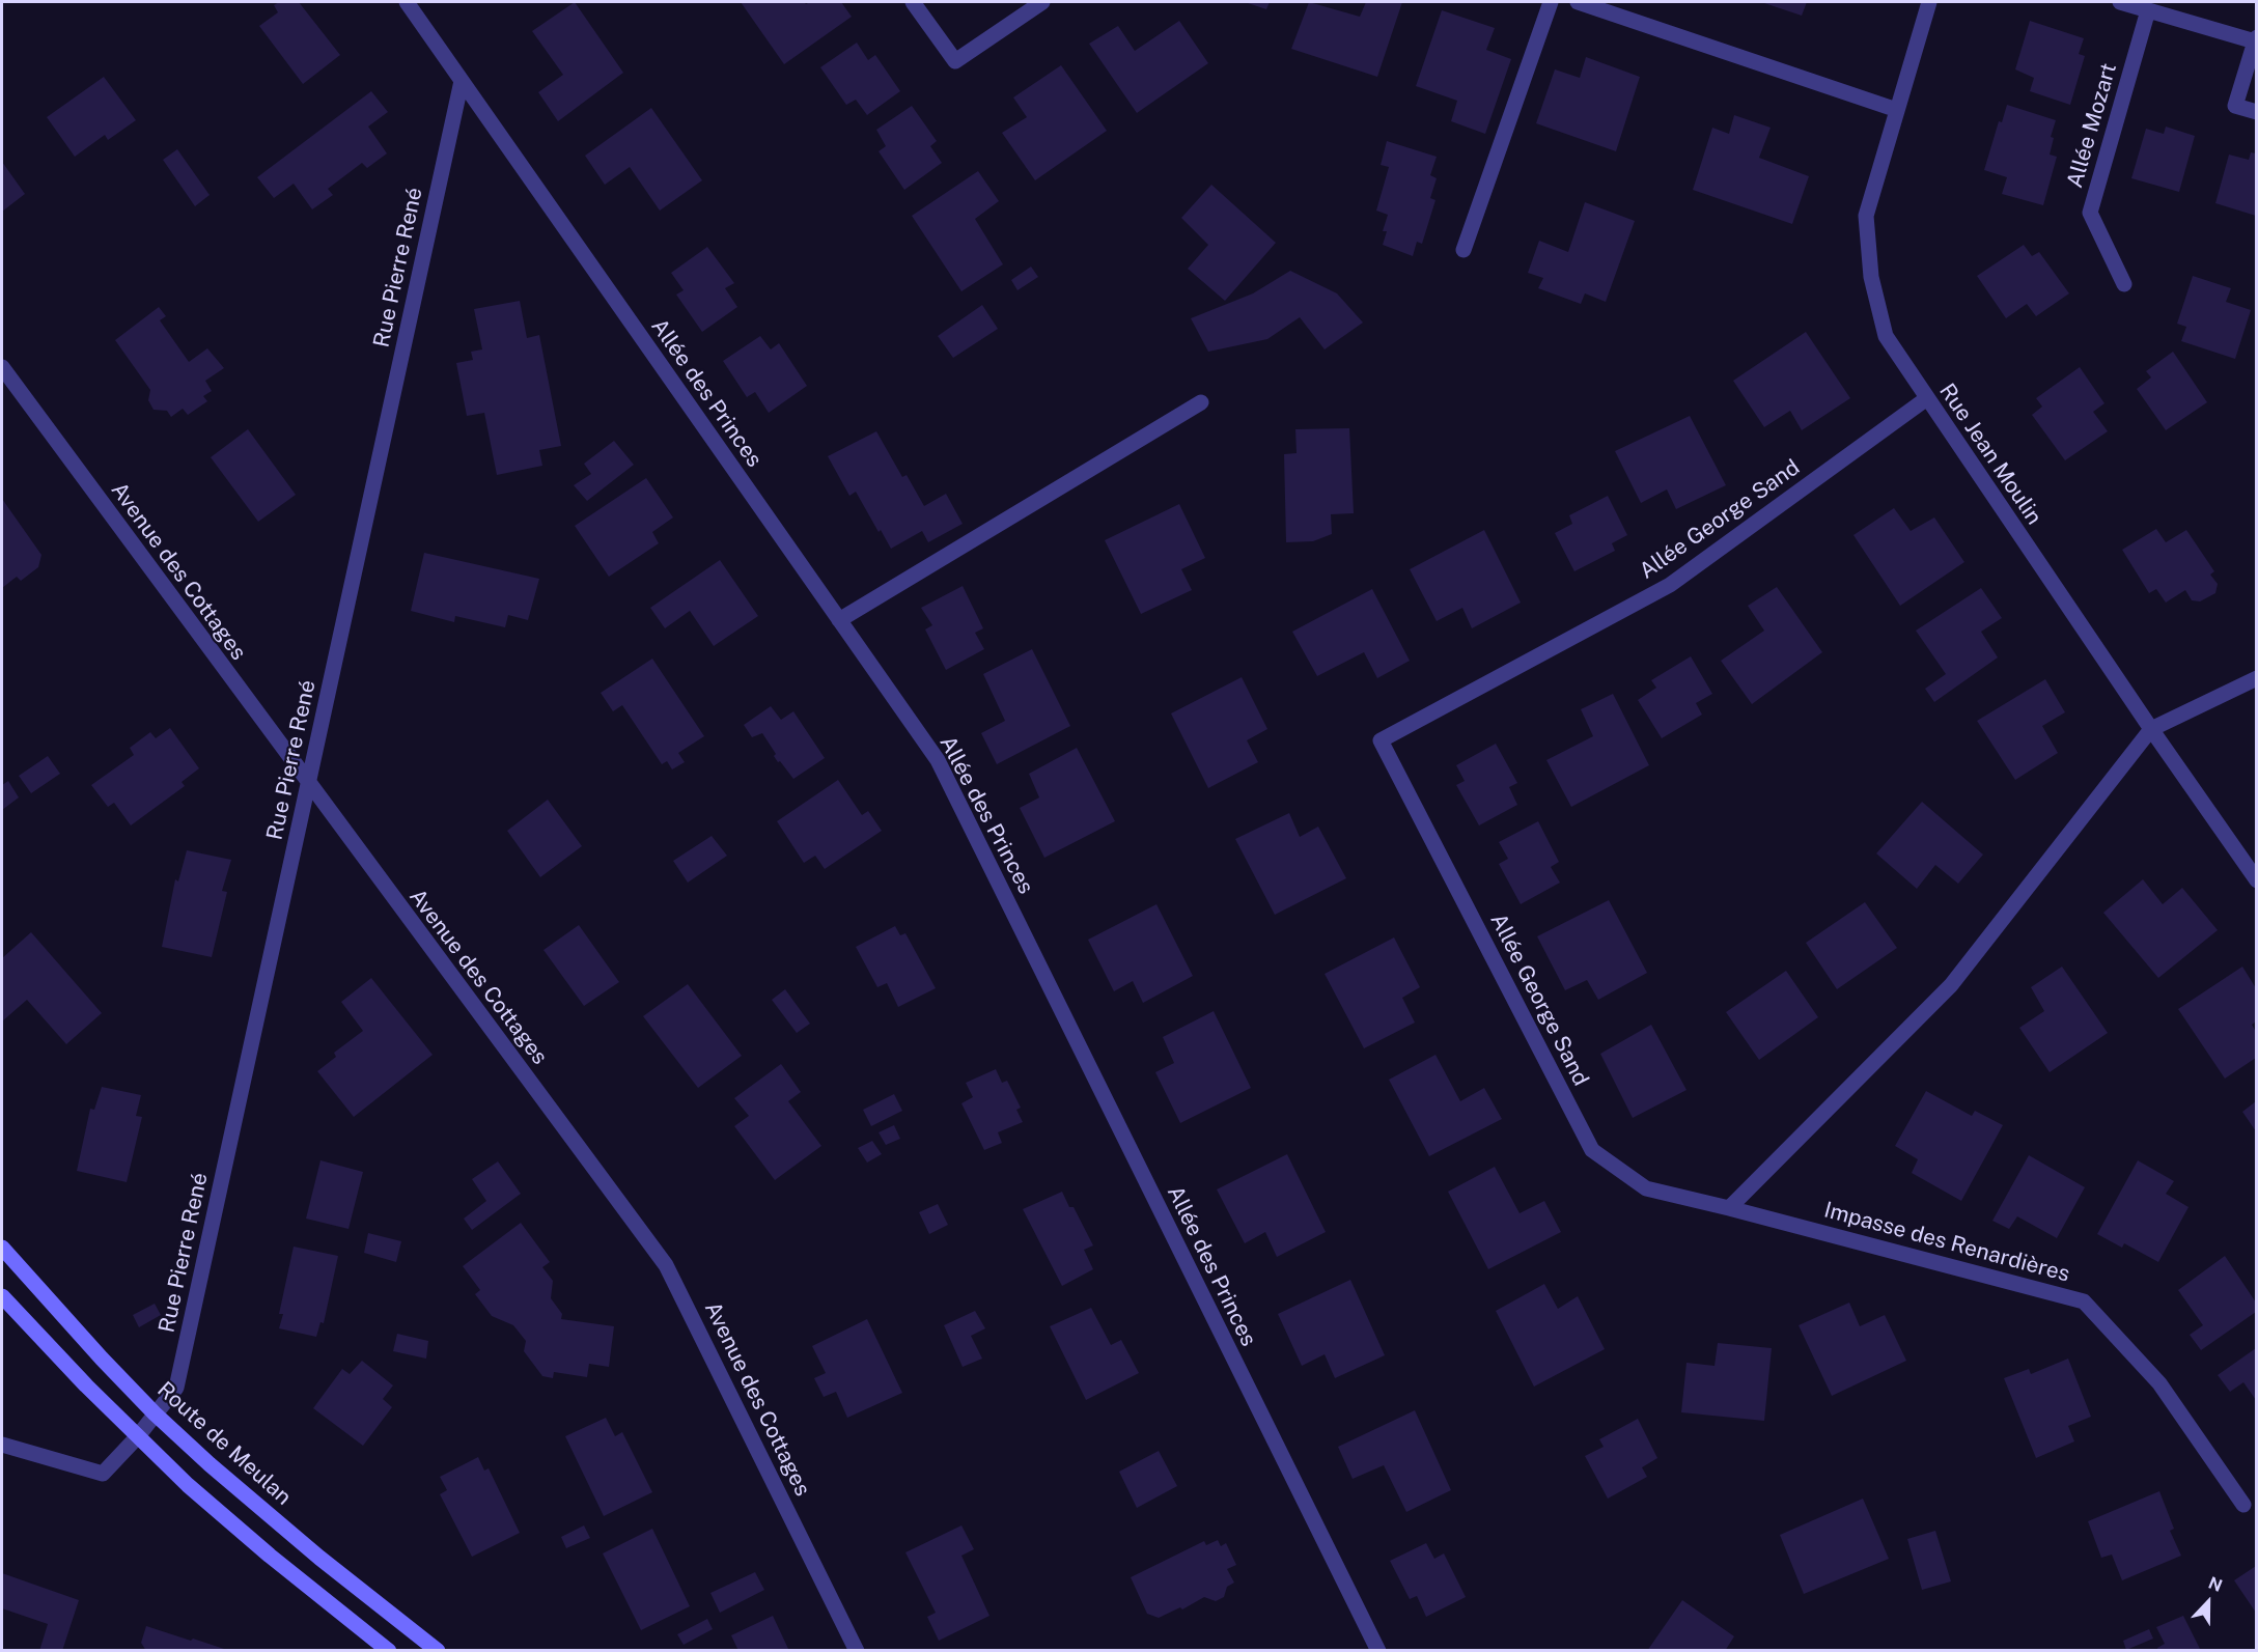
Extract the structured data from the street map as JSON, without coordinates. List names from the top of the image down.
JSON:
{
  "streets": {
    "main road": ["Route de Meulan"],
    "street": [
      "Allée Mozart",
      "Rue Pierre René",
      "Allée des Princes",
      "Rue Jean Moulin",
      "Allée George Sand",
      "Avenue des Cottages",
      "Impasse des Renardières"
    ]
  },
  "crossings": [
    ["Rue Pierre René", "Allée des Princes"],
    ["Rue Pierre René", "Avenue des Cottages"],
    ["Rue Pierre René", "Route de Meulan"],
    ["Rue Jean Moulin", "Allée George Sand"],
    ["Allée George Sand", "Impasse des Renardières"]
  ],
  "north": "top"
}
